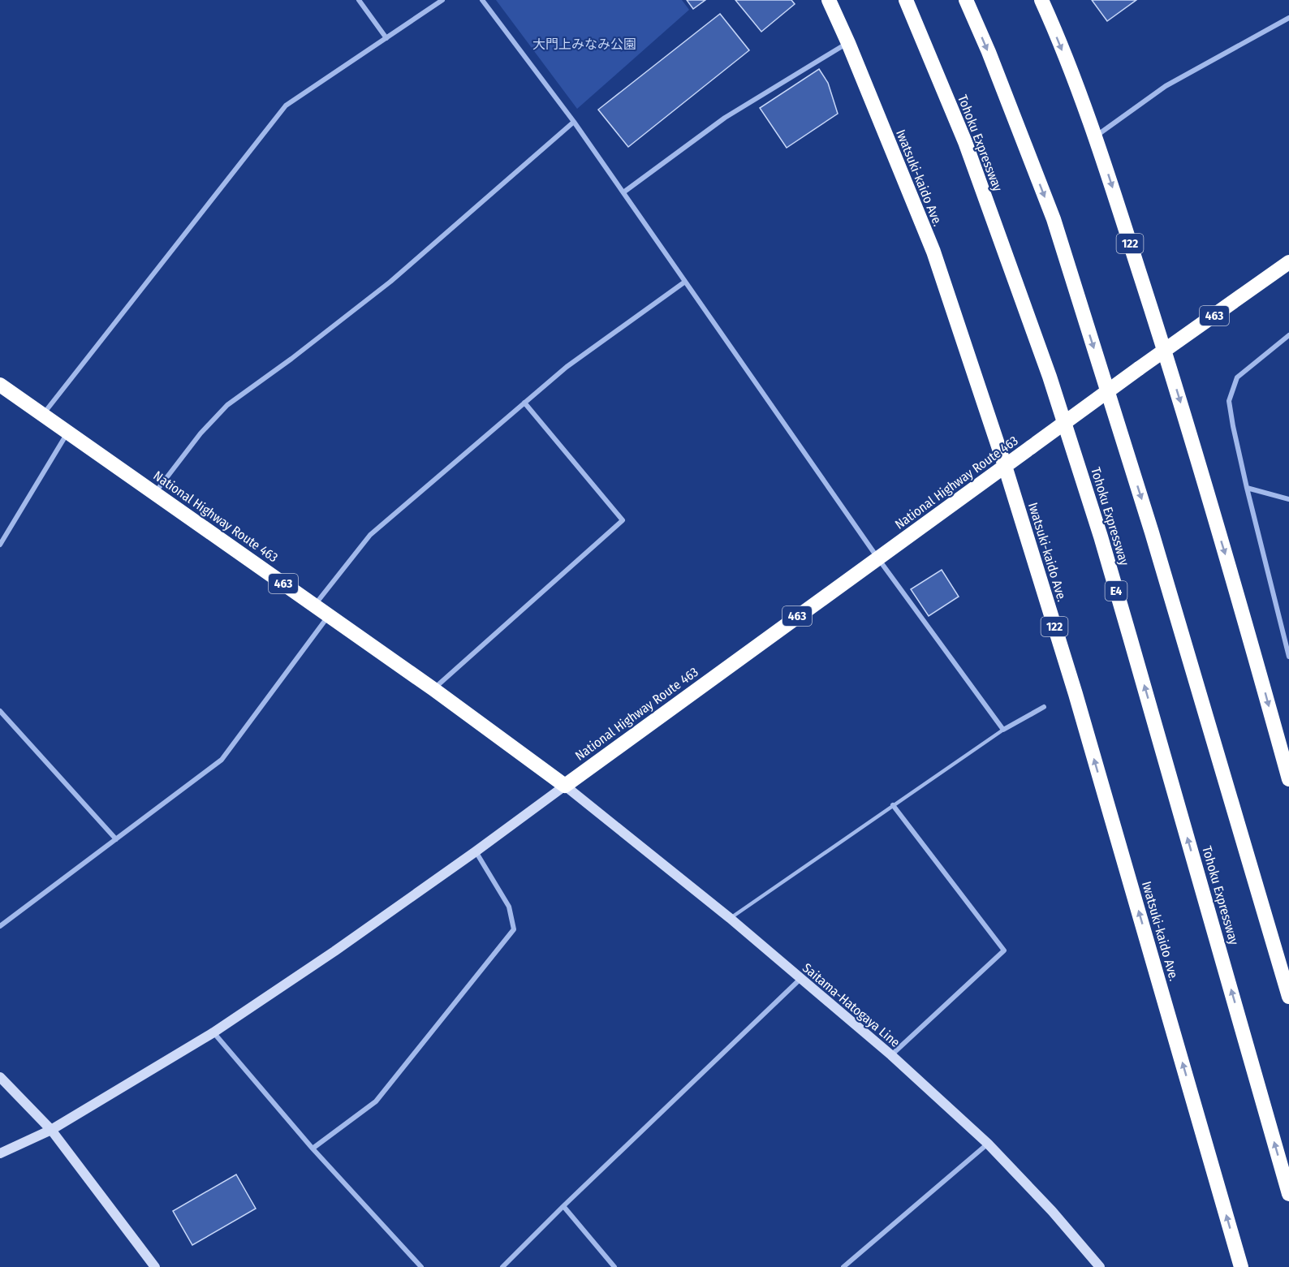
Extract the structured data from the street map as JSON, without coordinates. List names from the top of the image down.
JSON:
{
  "streets": {
    "highway": [
      "Tohoku Expressway",
      "Iwatsuki-kaido Ave.",
      "122",
      "463",
      "National Highway Route 463",
      "E4"
    ],
    "street": ["Saitama-Hatogaya Line"]
  },
  "crossings": [
    ["Iwatsuki-kaido Ave.", "National Highway Route 463"],
    ["122", "National Highway Route 463"],
    ["National Highway Route 463", "Saitama-Hatogaya Line"]
  ],
  "parks": ["大門上みなみ公園"]
}
